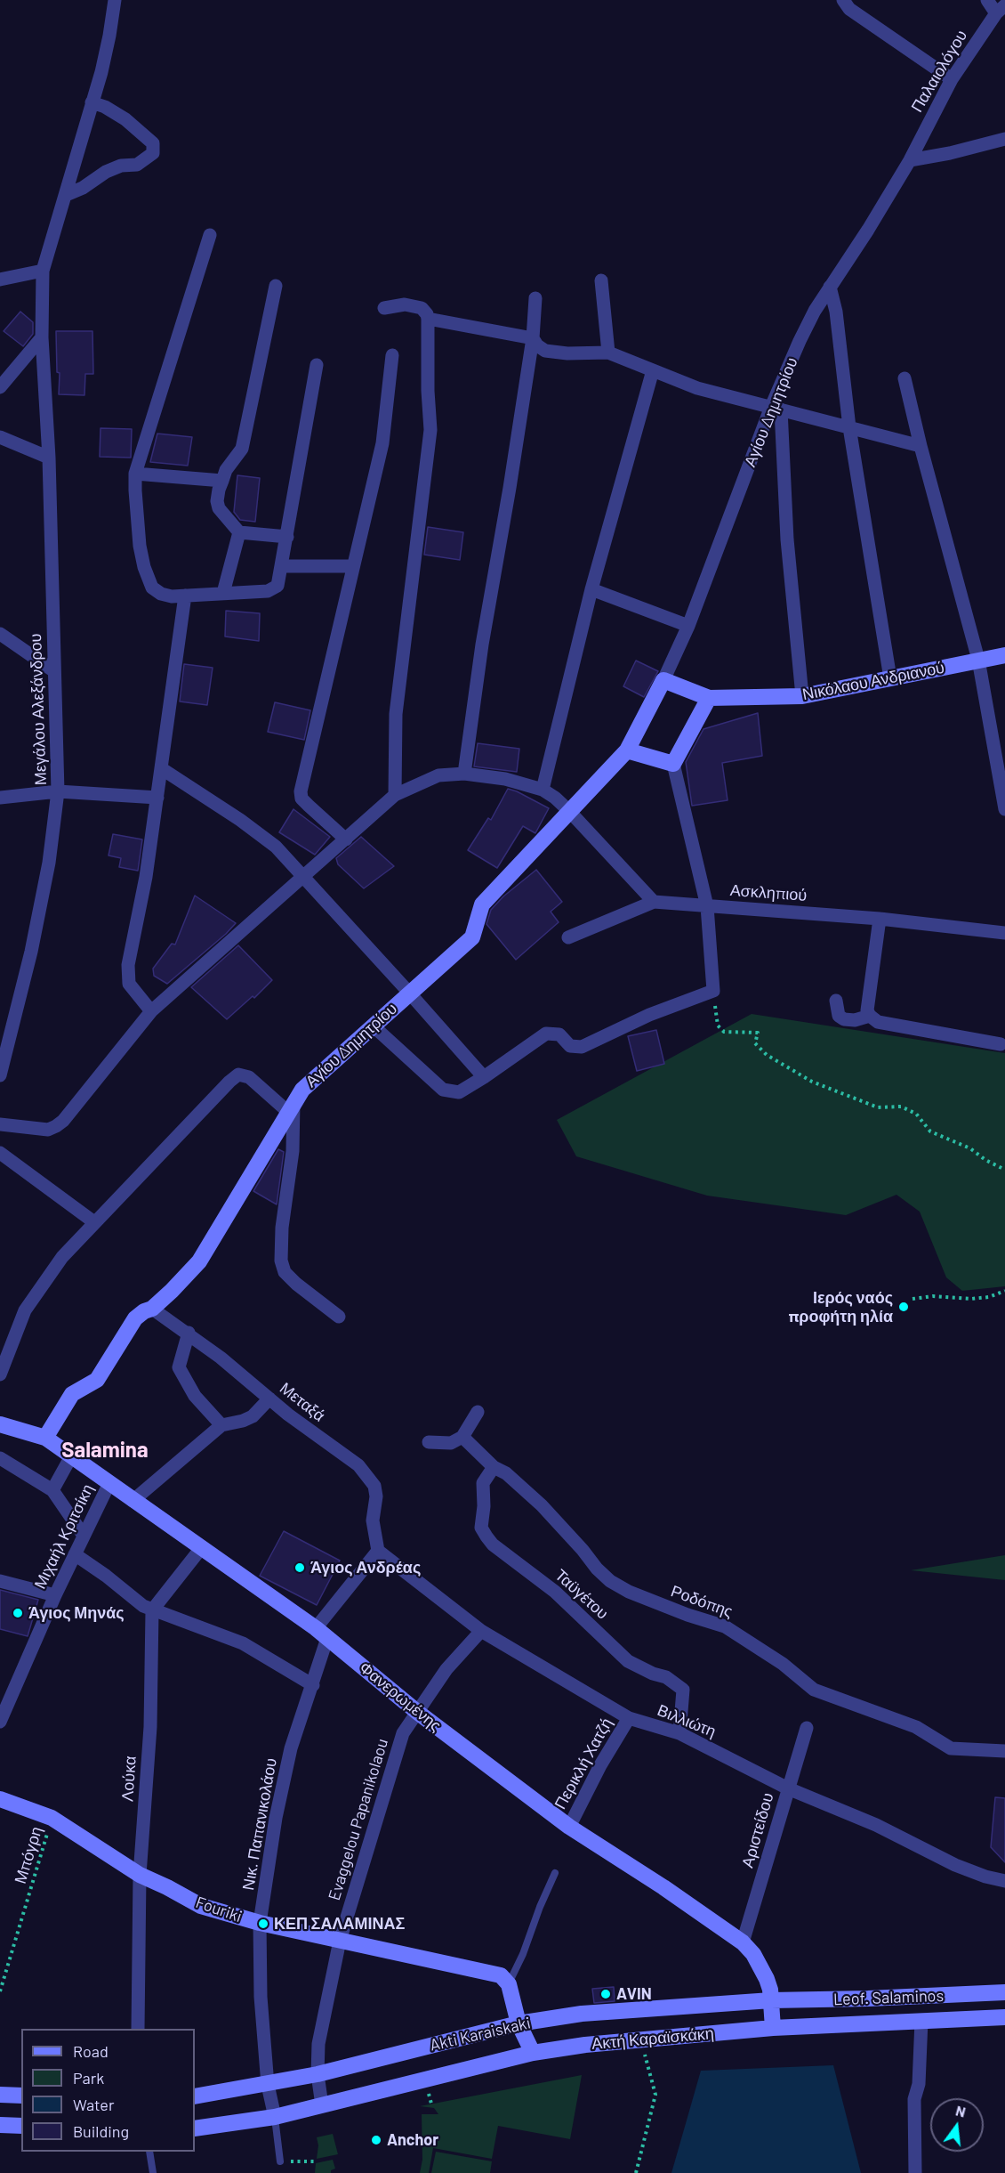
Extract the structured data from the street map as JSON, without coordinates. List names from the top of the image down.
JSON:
{
  "streets": {
    "main road": [
      "Αγίου Δημητρίου",
      "Νικόλαου Ανδριανού",
      "Φανερωμένης",
      "Fouriki",
      "Leof. Salaminos",
      "Akti Karaiskaki",
      "Ακτή Καραϊσκάκη"
    ],
    "street": [
      "Παλαιολόγου",
      "Μεγάλου Αλεξάνδρου",
      "Ασκληπιού",
      "Μεταξά",
      "Μιχαήλ Κριτσίκη",
      "Ταϋγέτου",
      "Ροδόπης",
      "Βιλλιώτη",
      "Περικλή Χατζή",
      "Λούκα",
      "Evaggelou Papanikolaou",
      "Νικ. Παπανικολάου",
      "Αριστείδου"
    ],
    "path": ["Μπόγρη"]
  },
  "crossings": [
    ["Παλαιολόγου", "Αγίου Δημητρίου"],
    ["Αγίου Δημητρίου", "Μεταξά"],
    ["Αγίου Δημητρίου", "Φανερωμένης"],
    ["Μεταξά", "Βιλλιώτη"],
    ["Μεταξά", "Νικ. Παπανικολάου"],
    ["Μιχαήλ Κριτσίκη", "Φανερωμένης"],
    ["Ταϋγέτου", "Ροδόπης"],
    ["Ταϋγέτου", "Βιλλιώτη"],
    ["Φανερωμένης", "Περικλή Χατζή"],
    ["Φανερωμένης", "Evaggelou Papanikolaou"],
    ["Φανερωμένης", "Νικ. Παπανικολάου"],
    ["Φανερωμένης", "Αριστείδου"],
    ["Φανερωμένης", "Leof. Salaminos"],
    ["Φανερωμένης", "Akti Karaiskaki"],
    ["Φανερωμένης", "Ακτή Καραϊσκάκη"],
    ["Βιλλιώτη", "Περικλή Χατζή"],
    ["Βιλλιώτη", "Evaggelou Papanikolaou"],
    ["Βιλλιώτη", "Νικ. Παπανικολάου"],
    ["Βιλλιώτη", "Αριστείδου"],
    ["Λούκα", "Fouriki"],
    ["Evaggelou Papanikolaou", "Fouriki"],
    ["Evaggelou Papanikolaou", "Akti Karaiskaki"],
    ["Νικ. Παπανικολάου", "Fouriki"],
    ["Νικ. Παπανικολάου", "Akti Karaiskaki"],
    ["Μπόγρη", "Fouriki"],
    ["Leof. Salaminos", "Akti Karaiskaki"],
    ["Leof. Salaminos", "Ακτή Καραϊσκάκη"],
    ["Akti Karaiskaki", "Ακτή Καραϊσκάκη"]
  ],
  "districts": ["Salamina"],
  "places": [
    "Ιερός ναός προφήτη ηλία",
    "Άγιος Ανδρέας",
    "Άγιος Μηνάς",
    "ΚΕΠ ΣΑΛΑΜΙΝΑΣ",
    "AVIN",
    "Anchor"
  ],
  "legend": [
    "Road",
    "Park",
    "Water",
    "Building"
  ],
  "north": "top"
}
